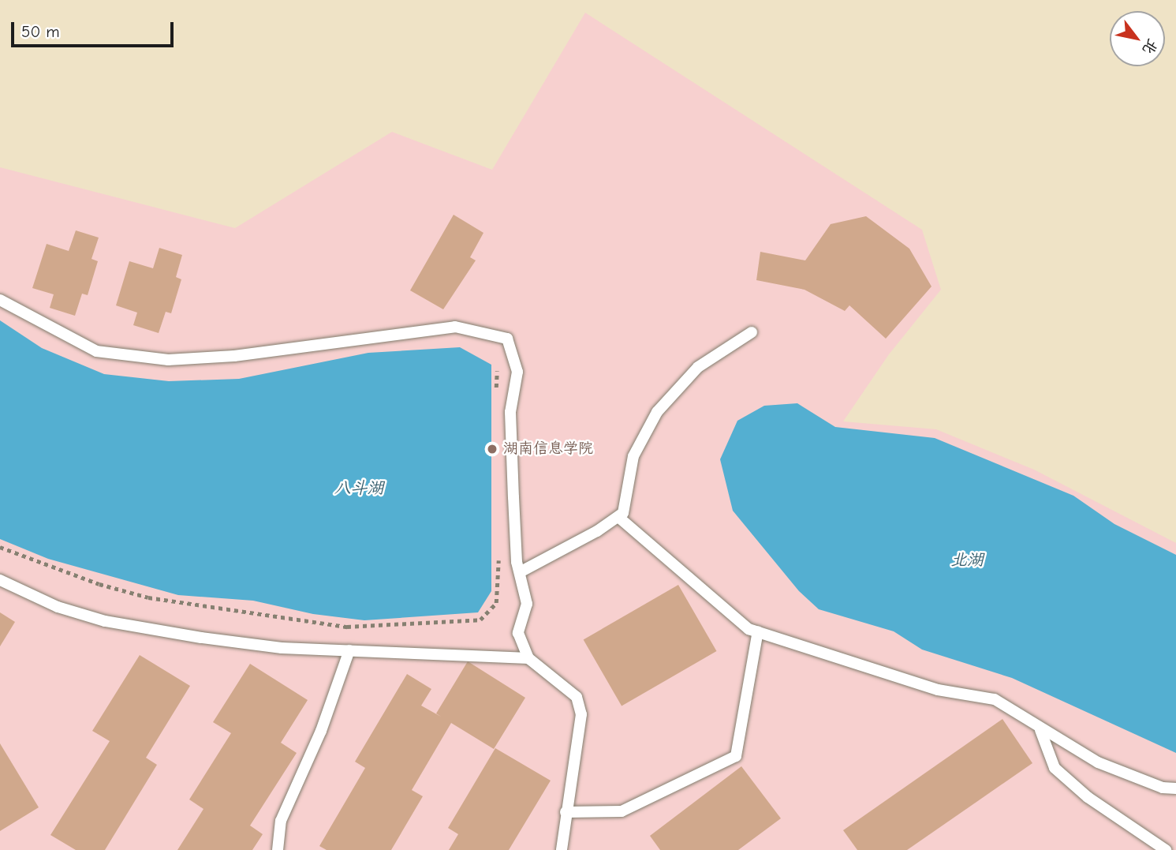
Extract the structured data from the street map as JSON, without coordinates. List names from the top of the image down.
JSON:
{
  "water": ["八斗湖", "北湖"],
  "places": ["湖南信息学院"],
  "scale_bar": "50 m",
  "north": "bottom right"
}
